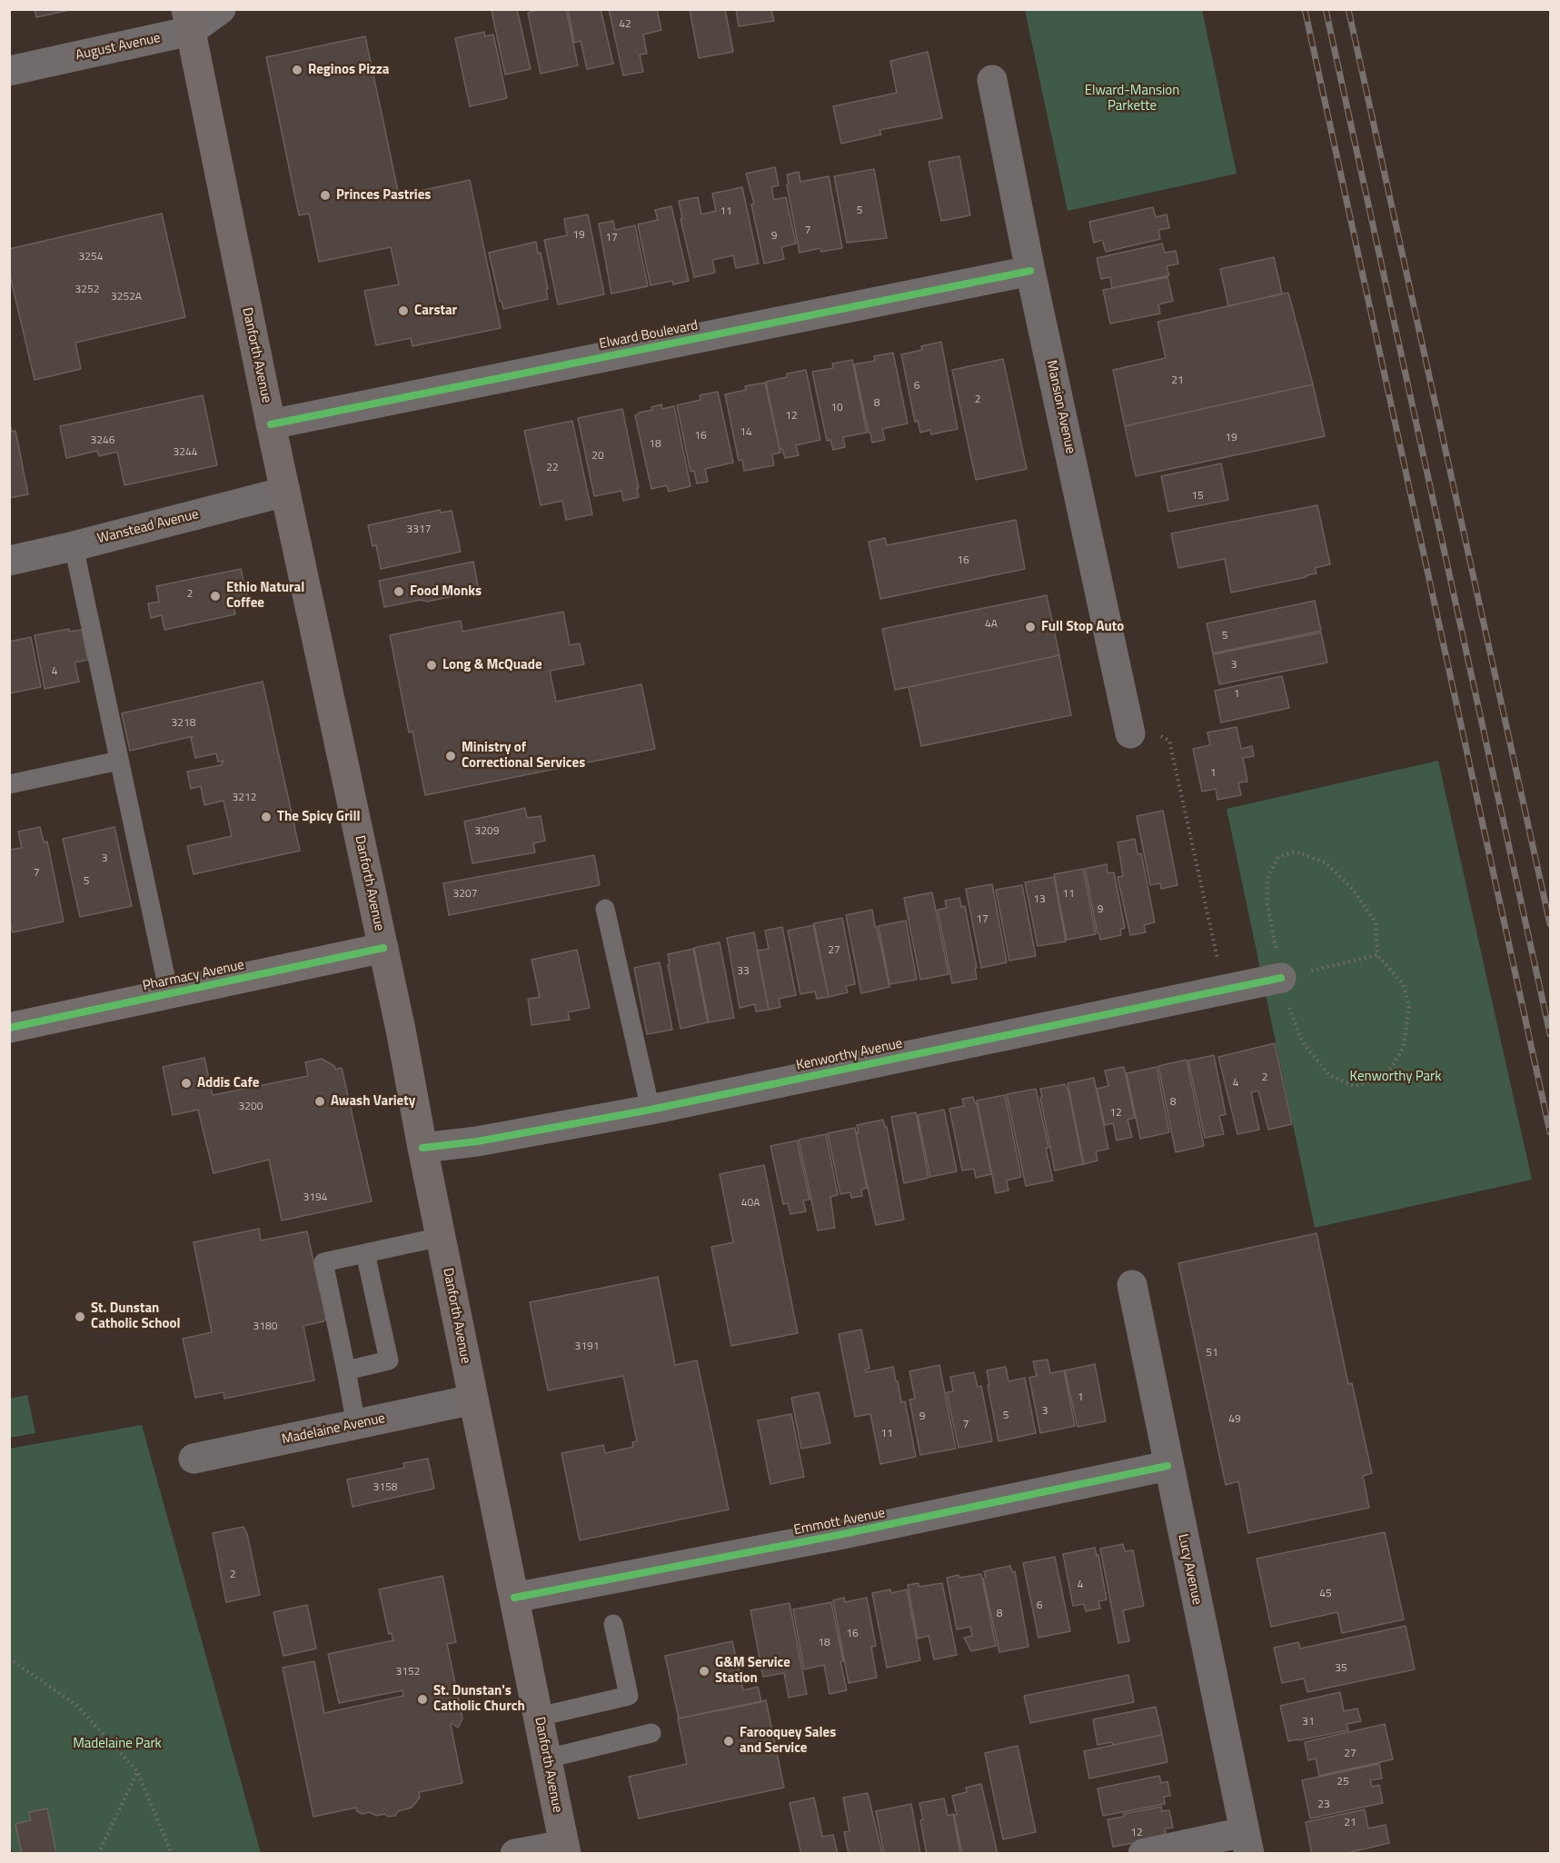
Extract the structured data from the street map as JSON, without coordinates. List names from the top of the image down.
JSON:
{
  "streets": {
    "main road": ["Danforth Avenue"],
    "street": [
      "August Avenue",
      "Elward Boulevard",
      "Mansion Avenue",
      "Wanstead Avenue",
      "Pharmacy Avenue",
      "Kenworthy Avenue",
      "Madelaine Avenue",
      "Emmott Avenue",
      "Lucy Avenue"
    ]
  },
  "crossings": [
    ["August Avenue", "Danforth Avenue"],
    ["Elward Boulevard", "Danforth Avenue"],
    ["Elward Boulevard", "Mansion Avenue"],
    ["Danforth Avenue", "Wanstead Avenue"],
    ["Danforth Avenue", "Pharmacy Avenue"],
    ["Danforth Avenue", "Kenworthy Avenue"],
    ["Danforth Avenue", "Madelaine Avenue"],
    ["Danforth Avenue", "Emmott Avenue"],
    ["Emmott Avenue", "Lucy Avenue"]
  ],
  "parks": ["Elward-Mansion Parkette", "Kenworthy Park", "Madelaine Park"],
  "places": [
    "Reginos Pizza",
    "Princes Pastries",
    "Carstar",
    "Food Monks",
    "Ethio Natural Coffee",
    "Full Stop Auto",
    "Long & McQuade",
    "Ministry of Correctional Services",
    "The Spicy Grill",
    "Addis Cafe",
    "Awash Variety",
    "St. Dunstan Catholic School",
    "G&M Service Station",
    "St. Dunstan's Catholic Church",
    "Farooquey Sales and Service"
  ],
  "house_numbers": [
    "42",
    "5",
    "11",
    "7",
    "19",
    "9",
    "17",
    "3254",
    "3252",
    "3252A",
    "21",
    "6",
    "2",
    "8",
    "10",
    "12",
    "14",
    "16",
    "19",
    "3246",
    "18",
    "3244",
    "20",
    "22",
    "15",
    "3317",
    "16",
    "2",
    "4A",
    "5",
    "3",
    "4",
    "1",
    "3218",
    "1",
    "3212",
    "3209",
    "3",
    "7",
    "5",
    "3207",
    "11",
    "13",
    "9",
    "17",
    "27",
    "33",
    "2",
    "4",
    "8",
    "3200",
    "12",
    "3194",
    "40A",
    "3180",
    "3191",
    "51",
    "1",
    "3",
    "5",
    "9",
    "49",
    "7",
    "11",
    "3158",
    "2",
    "4",
    "45",
    "6",
    "8",
    "16",
    "18",
    "35",
    "3152",
    "31",
    "27",
    "25",
    "23",
    "21",
    "12"
  ]
}
